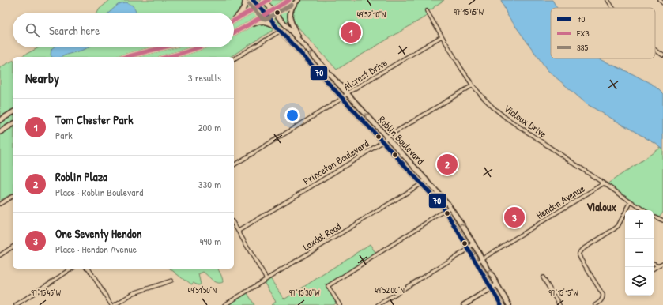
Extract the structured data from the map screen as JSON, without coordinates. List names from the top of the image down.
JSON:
{
  "streets": {
    "main road": ["Roblin Boulevard"],
    "street": [
      "Alcrest Drive",
      "Vialoux Drive",
      "Princeton Boulevard",
      "Hendon Avenue",
      "Laxdal Road"
    ]
  },
  "crossings": [
    ["Alcrest Drive", "Vialoux Drive"],
    ["Alcrest Drive", "Roblin Boulevard"],
    ["Vialoux Drive", "Princeton Boulevard"],
    ["Vialoux Drive", "Hendon Avenue"],
    ["Roblin Boulevard", "Princeton Boulevard"],
    ["Roblin Boulevard", "Hendon Avenue"],
    ["Roblin Boulevard", "Laxdal Road"]
  ],
  "districts": ["Vialoux"],
  "lines": ["transit line 70", "transit line FX3", "transit line 885"],
  "legend": ["70", "FX3", "885"],
  "page": {
    "search": "Search here",
    "pins": ["1", "2", "3"],
    "heading": ["Nearby", "3 results"],
    "list": [
      {
        "mark": "1",
        "name": "Tom Chester Park",
        "note": "Park",
        "value": "200 m"
      },
      {
        "mark": "2",
        "name": "Roblin Plaza",
        "note": "Place · Roblin Boulevard",
        "value": "330 m"
      },
      {
        "mark": "3",
        "name": "One Seventy Hendon",
        "note": "Place · Hendon Avenue",
        "value": "490 m"
      }
    ],
    "map_buttons": ["+", "−"]
  },
  "coordinates": [
    "97°15'45\"W",
    "49°52'10\"N",
    "49°51'50\"N",
    "49°52'00\"N",
    "97°15'30\"W",
    "97°15'15\"W"
  ]
}
